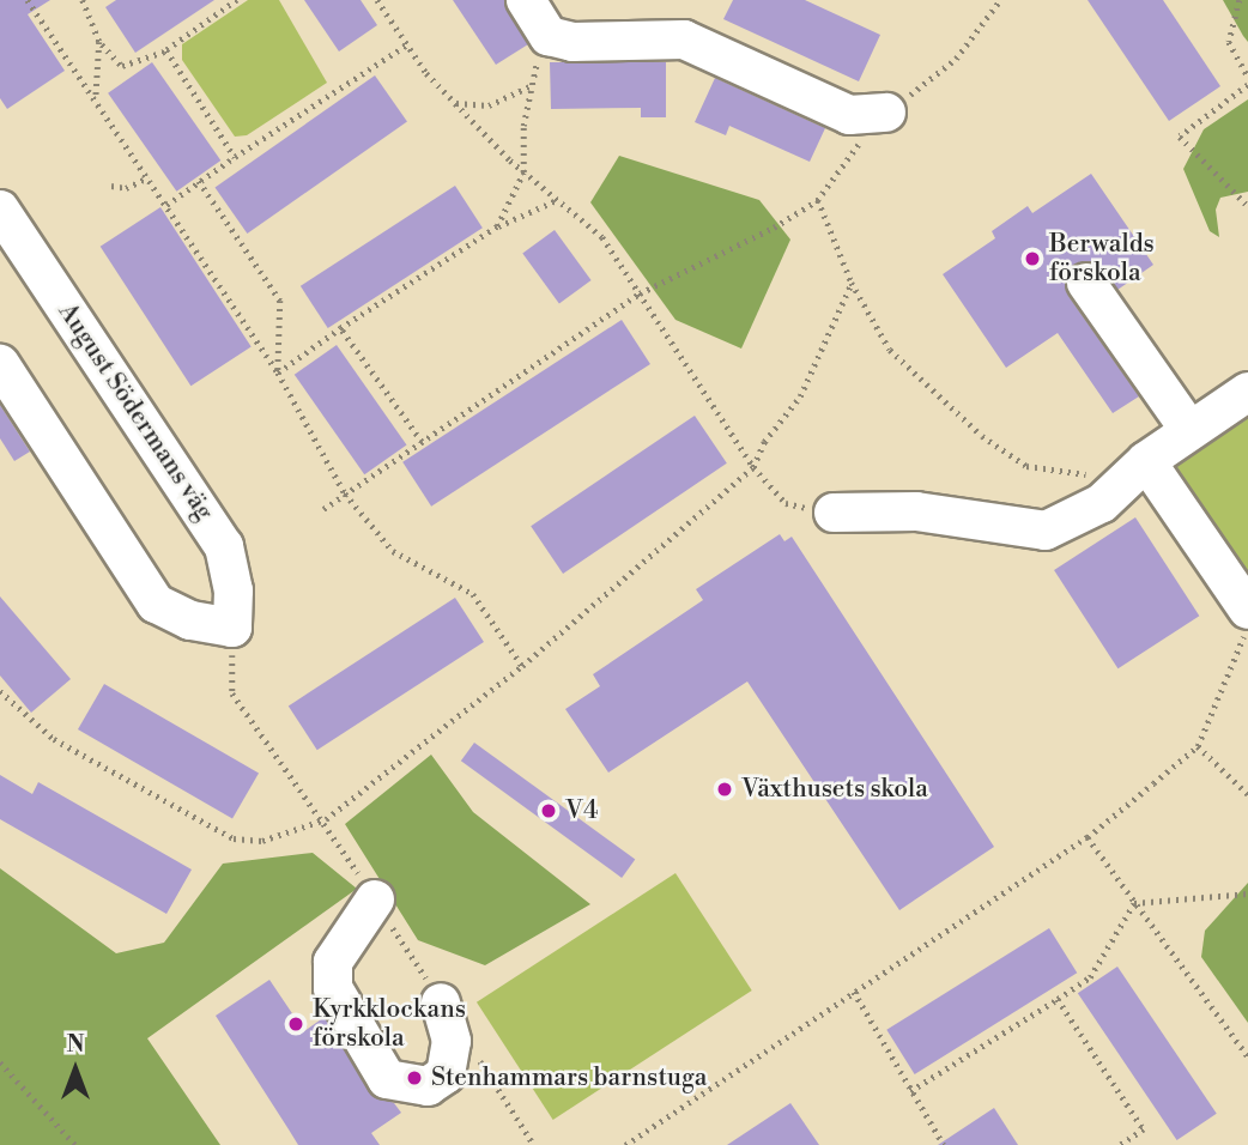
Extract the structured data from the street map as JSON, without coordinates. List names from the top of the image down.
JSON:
{
  "streets": {
    "street": ["August Södermans väg"]
  },
  "places": [
    "Berwalds förskola",
    "Växthusets skola",
    "V4",
    "Kyrkklockans förskola",
    "Stenhammars barnstuga"
  ],
  "north": "top"
}
